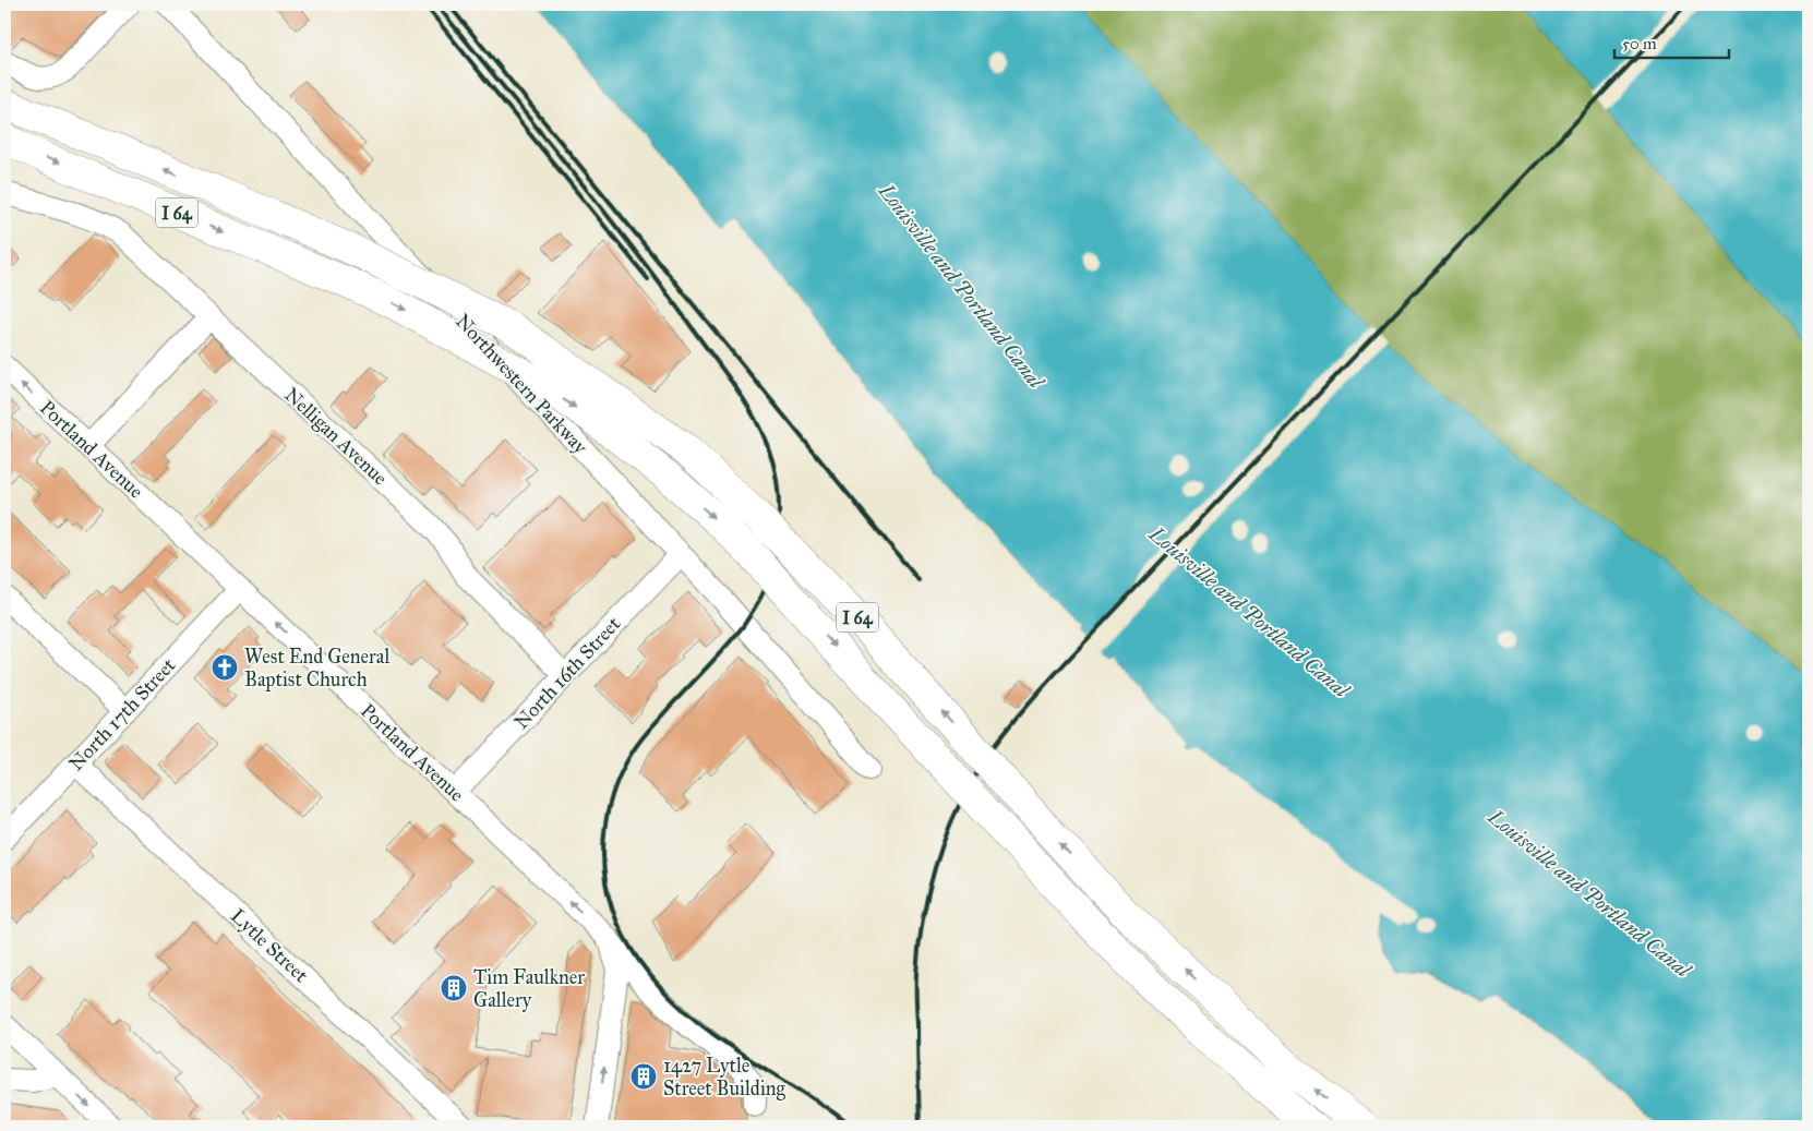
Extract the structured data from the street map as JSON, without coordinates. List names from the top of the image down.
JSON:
{
  "streets": {
    "highway": ["I 64"],
    "street": [
      "Northwestern Parkway",
      "Nelligan Avenue",
      "Portland Avenue",
      "North 16th Street",
      "North 17th Street",
      "Lytle Street"
    ]
  },
  "crossings": [
    ["Northwestern Parkway", "North 16th Street"],
    ["Nelligan Avenue", "North 16th Street"],
    ["Portland Avenue", "North 16th Street"],
    ["Portland Avenue", "North 17th Street"],
    ["North 17th Street", "Lytle Street"]
  ],
  "one_way": ["Portland Avenue"],
  "water": ["Louisville and Portland Canal"],
  "places": {
    "church": ["West End General Baptist Church"],
    "building": ["Tim Faulkner Gallery", "1427 Lytle Street Building"]
  },
  "scale_bar": "50 m"
}
